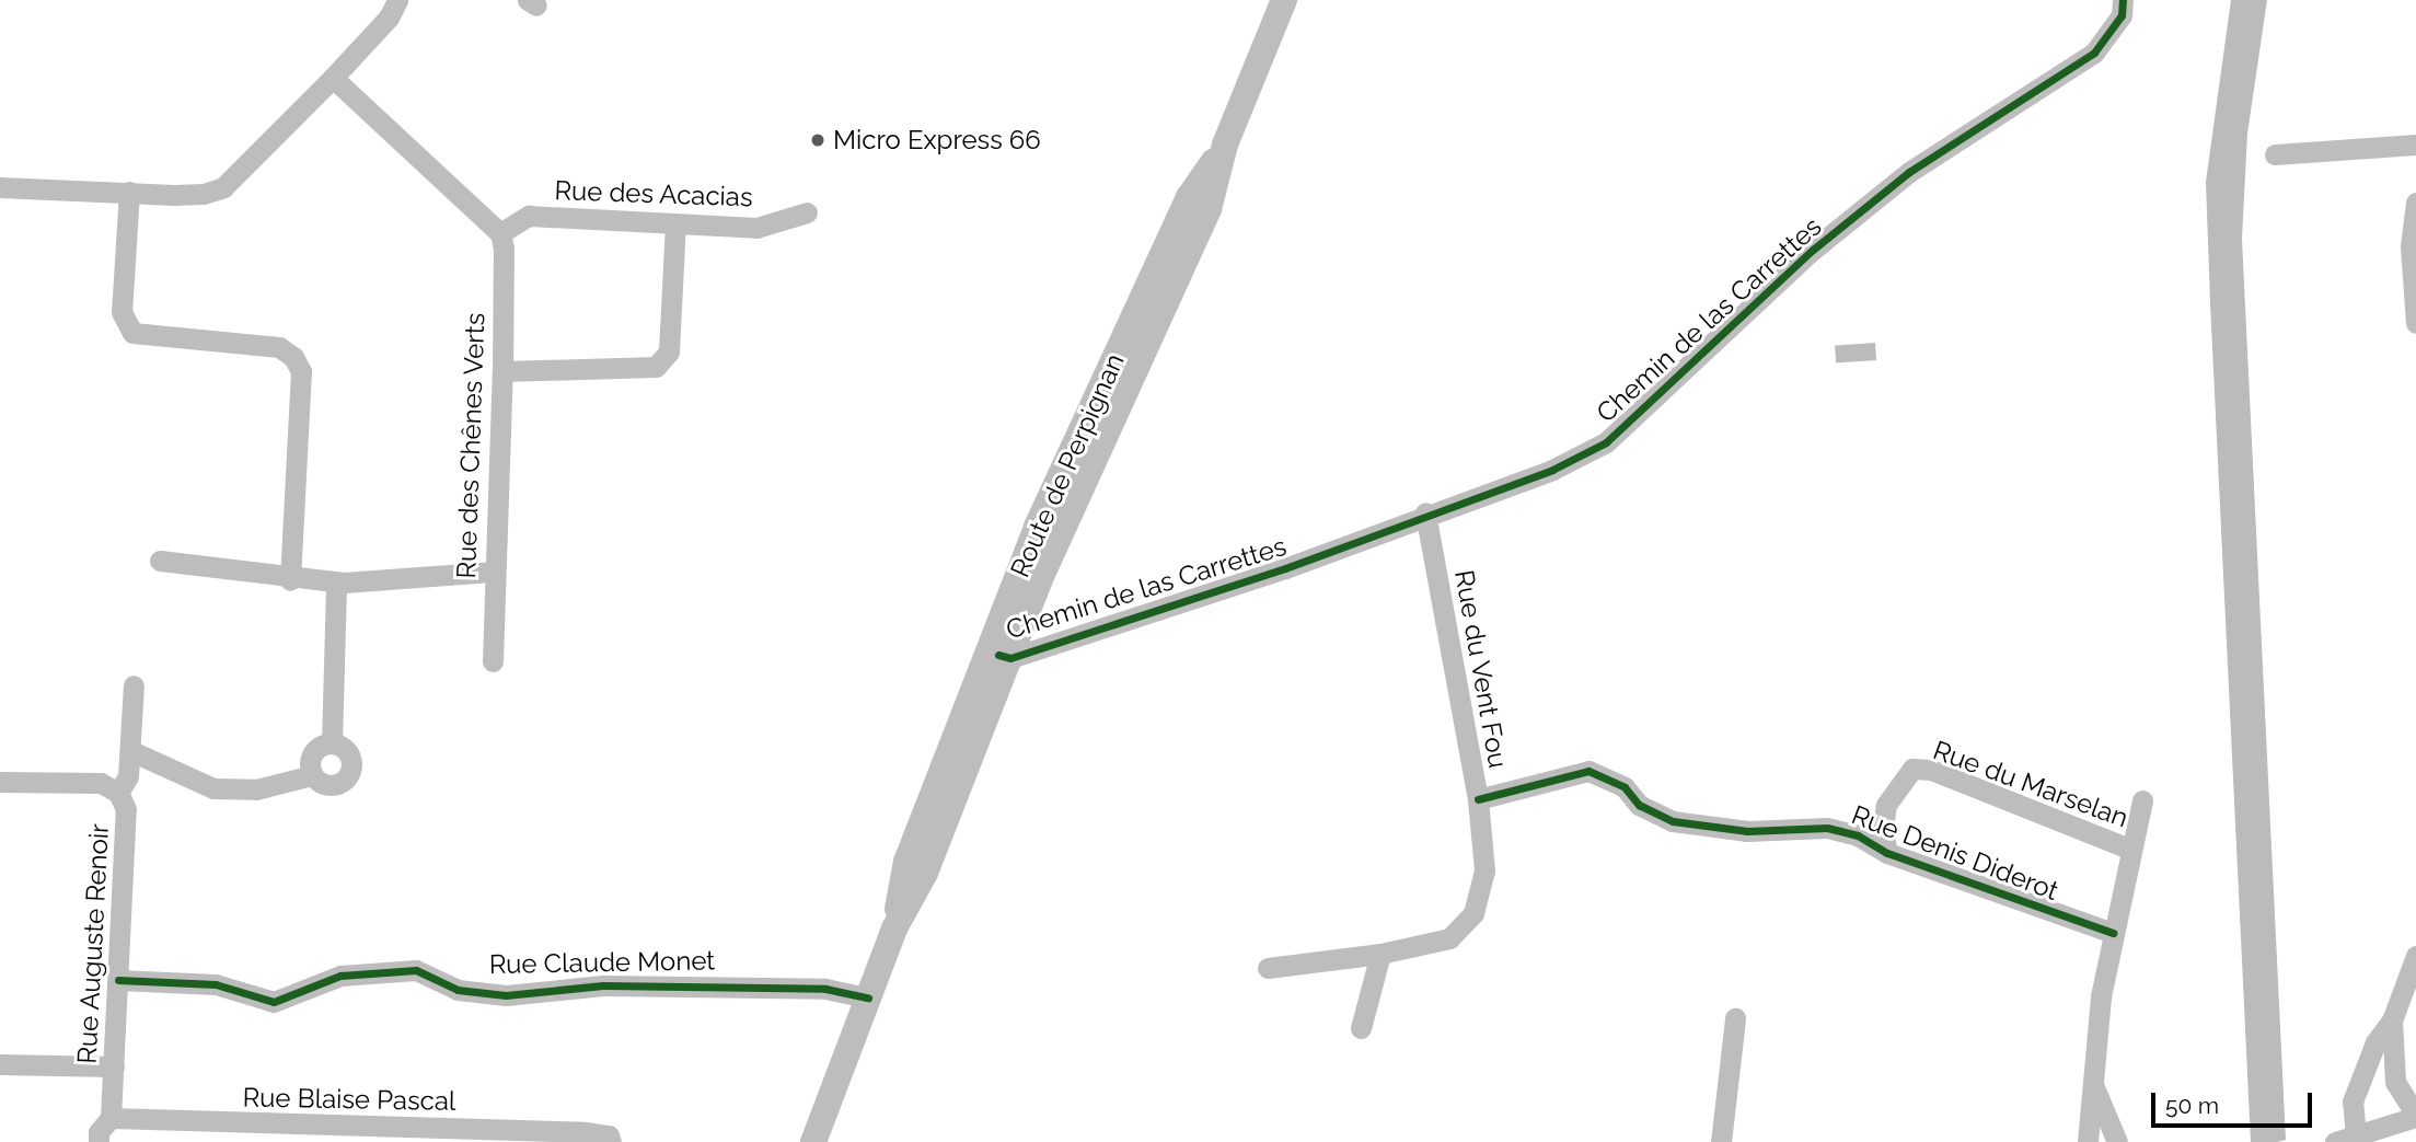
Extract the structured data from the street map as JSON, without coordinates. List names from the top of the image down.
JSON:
{
  "streets": {
    "main road": ["Route de Perpignan"],
    "street": [
      "Rue des Acacias",
      "Chemin de las Carrettes",
      "Rue des Chênes Verts",
      "Rue du Vent Fou",
      "Rue du Marselan",
      "Rue Denis Diderot",
      "Rue Auguste Renoir",
      "Rue Claude Monet",
      "Rue Blaise Pascal"
    ]
  },
  "crossings": [
    ["Rue des Acacias", "Rue des Chênes Verts"],
    ["Chemin de las Carrettes", "Route de Perpignan"],
    ["Chemin de las Carrettes", "Rue du Vent Fou"],
    ["Route de Perpignan", "Rue Claude Monet"],
    ["Rue du Vent Fou", "Rue Denis Diderot"],
    ["Rue du Marselan", "Rue Denis Diderot"],
    ["Rue Auguste Renoir", "Rue Claude Monet"],
    ["Rue Auguste Renoir", "Rue Blaise Pascal"]
  ],
  "places": ["Micro Express 66"],
  "scale_bar": "50 m"
}
